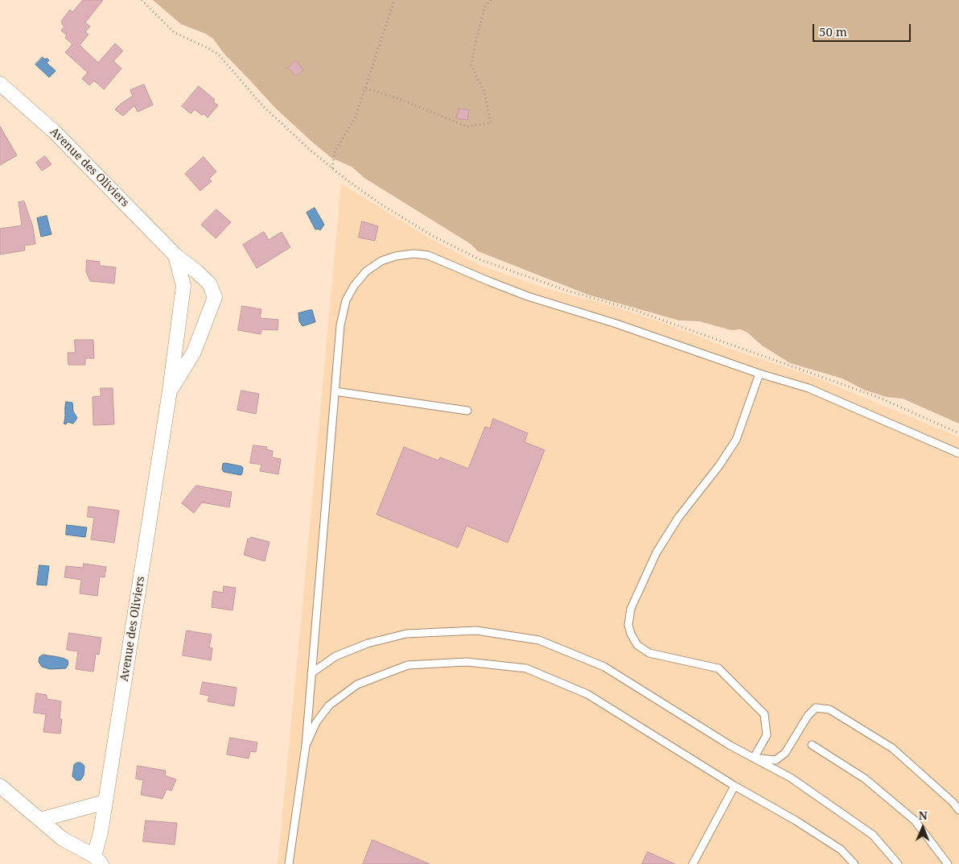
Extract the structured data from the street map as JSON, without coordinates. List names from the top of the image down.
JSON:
{
  "streets": {
    "street": ["Avenue des Oliviers"]
  },
  "scale_bar": "50 m",
  "north": "top"
}
